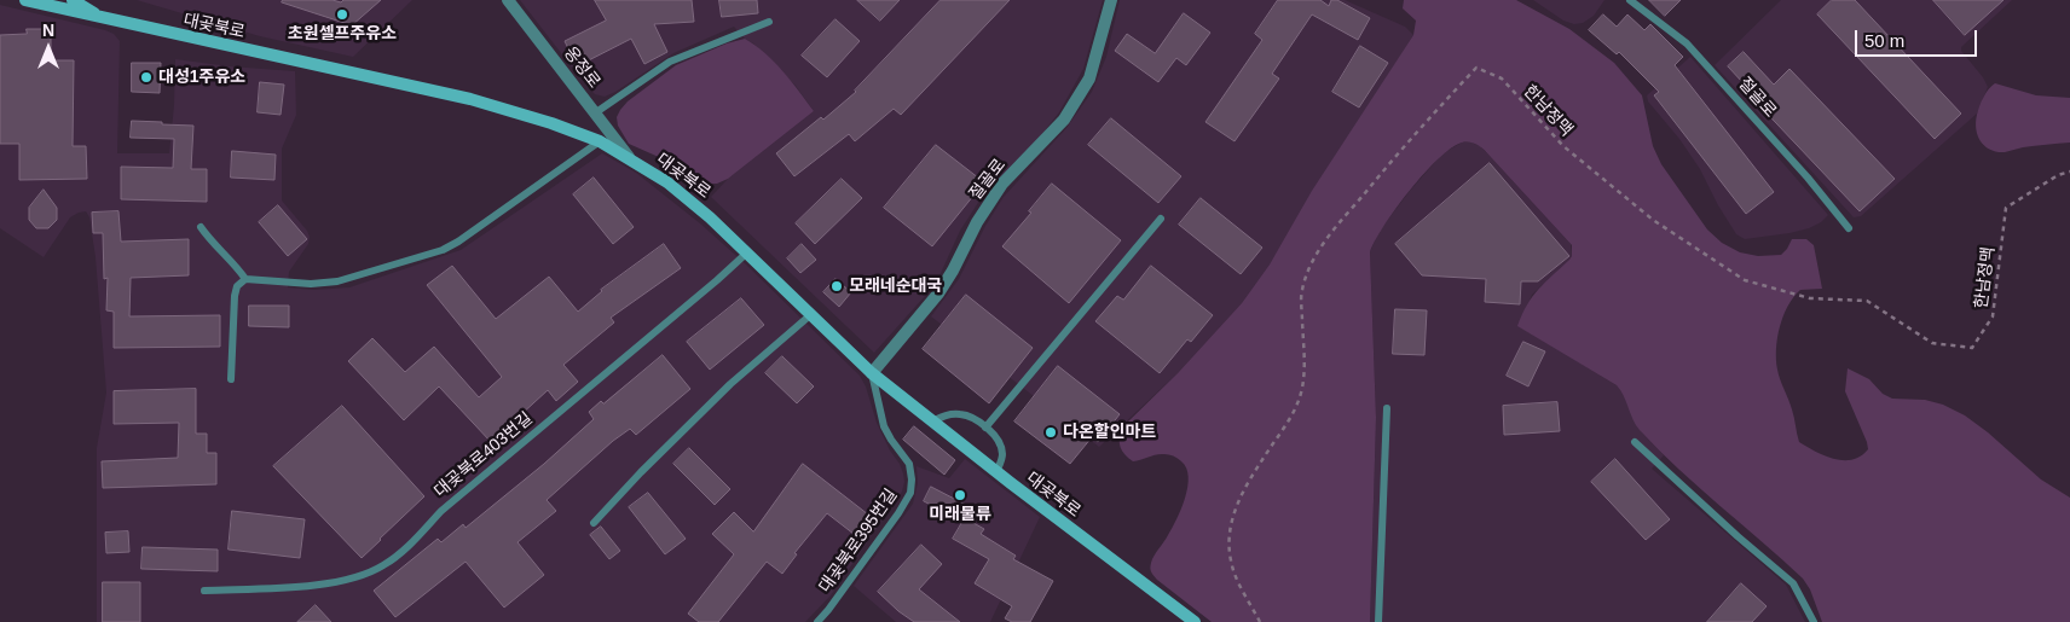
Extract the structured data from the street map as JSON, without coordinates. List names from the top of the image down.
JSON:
{
  "streets": {
    "street": ["대곶북로", "옹정로", "절골로"],
    "lane": ["대곶북로403번길", "대곶북로395번길"],
    "path": ["한남정맥"]
  },
  "crossings": [
    ["대곶북로", "옹정로"],
    ["대곶북로", "절골로"],
    ["대곶북로", "대곶북로403번길"],
    ["대곶북로", "대곶북로395번길"],
    ["절골로", "대곶북로395번길"]
  ],
  "places": [
    "초원셀프주유소",
    "대성1주유소",
    "모래네순대국",
    "다온할인마트",
    "미래물류"
  ],
  "scale_bar": "50 m",
  "north": "top"
}
